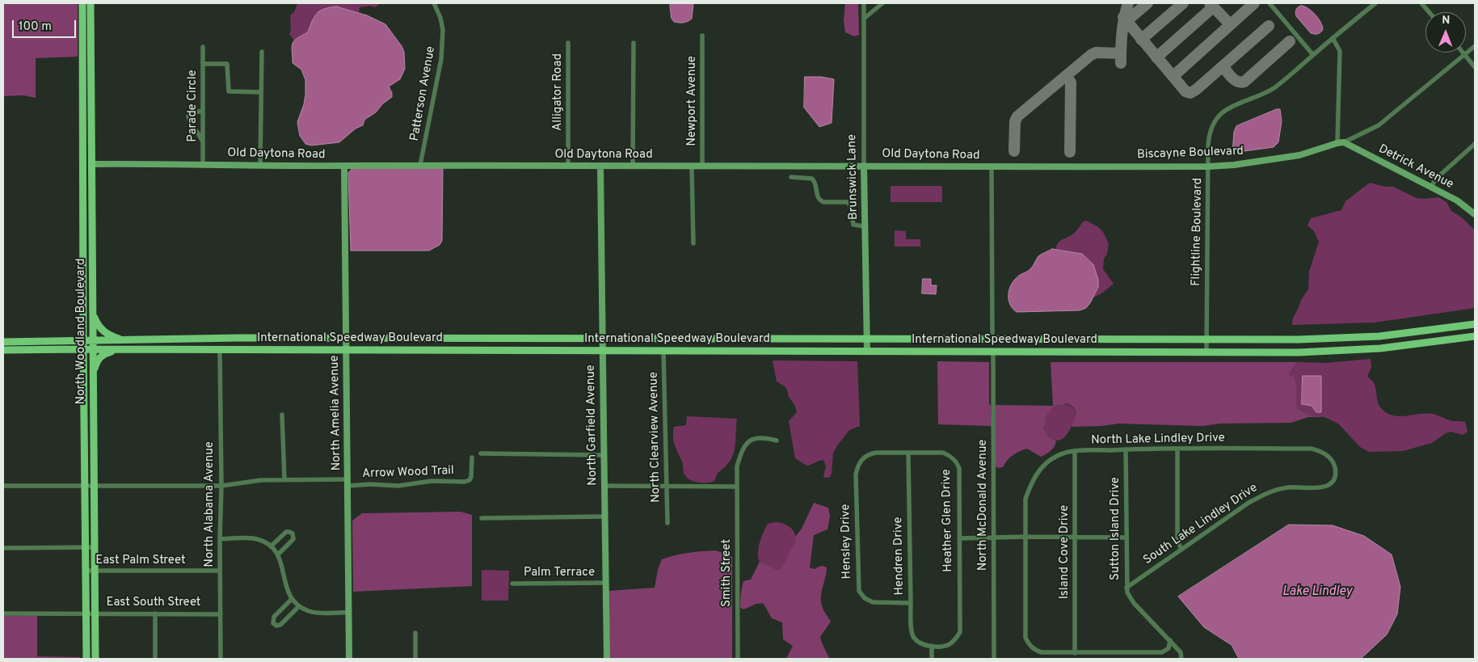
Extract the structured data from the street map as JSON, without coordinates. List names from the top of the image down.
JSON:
{
  "streets": {
    "main road": ["North Woodland Boulevard", "International Speedway Boulevard"],
    "street": [
      "Alligator Road",
      "Patterson Avenue",
      "Newport Avenue",
      "Parade Circle",
      "Biscayne Boulevard",
      "Old Daytona Road",
      "Detrick Avenue",
      "Brunswick Lane",
      "Flightline Boulevard",
      "North Amelia Avenue",
      "North Garfield Avenue",
      "North Clearview Avenue",
      "North Lake Lindley Drive",
      "Arrow Wood Trail",
      "North Alabama Avenue",
      "North McDonald Avenue",
      "Heather Glen Drive",
      "South Lake Lindley Drive",
      "Sutton Island Drive",
      "Hensley Drive",
      "Island Cove Drive",
      "Hendren Drive",
      "East Palm Street",
      "Palm Terrace",
      "Smith Street",
      "East South Street"
    ]
  },
  "crossings": [
    ["Alligator Road", "Old Daytona Road"],
    ["Patterson Avenue", "Old Daytona Road"],
    ["Newport Avenue", "Old Daytona Road"],
    ["Parade Circle", "Old Daytona Road"],
    ["Biscayne Boulevard", "Old Daytona Road"],
    ["Biscayne Boulevard", "Detrick Avenue"],
    ["Biscayne Boulevard", "Flightline Boulevard"],
    ["Old Daytona Road", "Brunswick Lane"],
    ["Old Daytona Road", "North Woodland Boulevard"],
    ["Old Daytona Road", "North Amelia Avenue"],
    ["Old Daytona Road", "North Garfield Avenue"],
    ["Brunswick Lane", "International Speedway Boulevard"],
    ["Flightline Boulevard", "International Speedway Boulevard"],
    ["North Woodland Boulevard", "International Speedway Boulevard"],
    ["North Woodland Boulevard", "East Palm Street"],
    ["North Woodland Boulevard", "East South Street"],
    ["International Speedway Boulevard", "North Amelia Avenue"],
    ["International Speedway Boulevard", "North Garfield Avenue"],
    ["International Speedway Boulevard", "North Clearview Avenue"],
    ["International Speedway Boulevard", "North Alabama Avenue"],
    ["International Speedway Boulevard", "North McDonald Avenue"],
    ["North Amelia Avenue", "Arrow Wood Trail"],
    ["North Garfield Avenue", "Palm Terrace"],
    ["North Lake Lindley Drive", "South Lake Lindley Drive"],
    ["North Lake Lindley Drive", "Sutton Island Drive"],
    ["North Lake Lindley Drive", "Island Cove Drive"],
    ["North Alabama Avenue", "East Palm Street"],
    ["North Alabama Avenue", "East South Street"],
    ["Heather Glen Drive", "Hensley Drive"],
    ["Heather Glen Drive", "Hendren Drive"],
    ["South Lake Lindley Drive", "Sutton Island Drive"],
    ["Hensley Drive", "Hendren Drive"]
  ],
  "water": ["Lake Lindley"],
  "scale_bar": "100 m",
  "north": "top"
}
